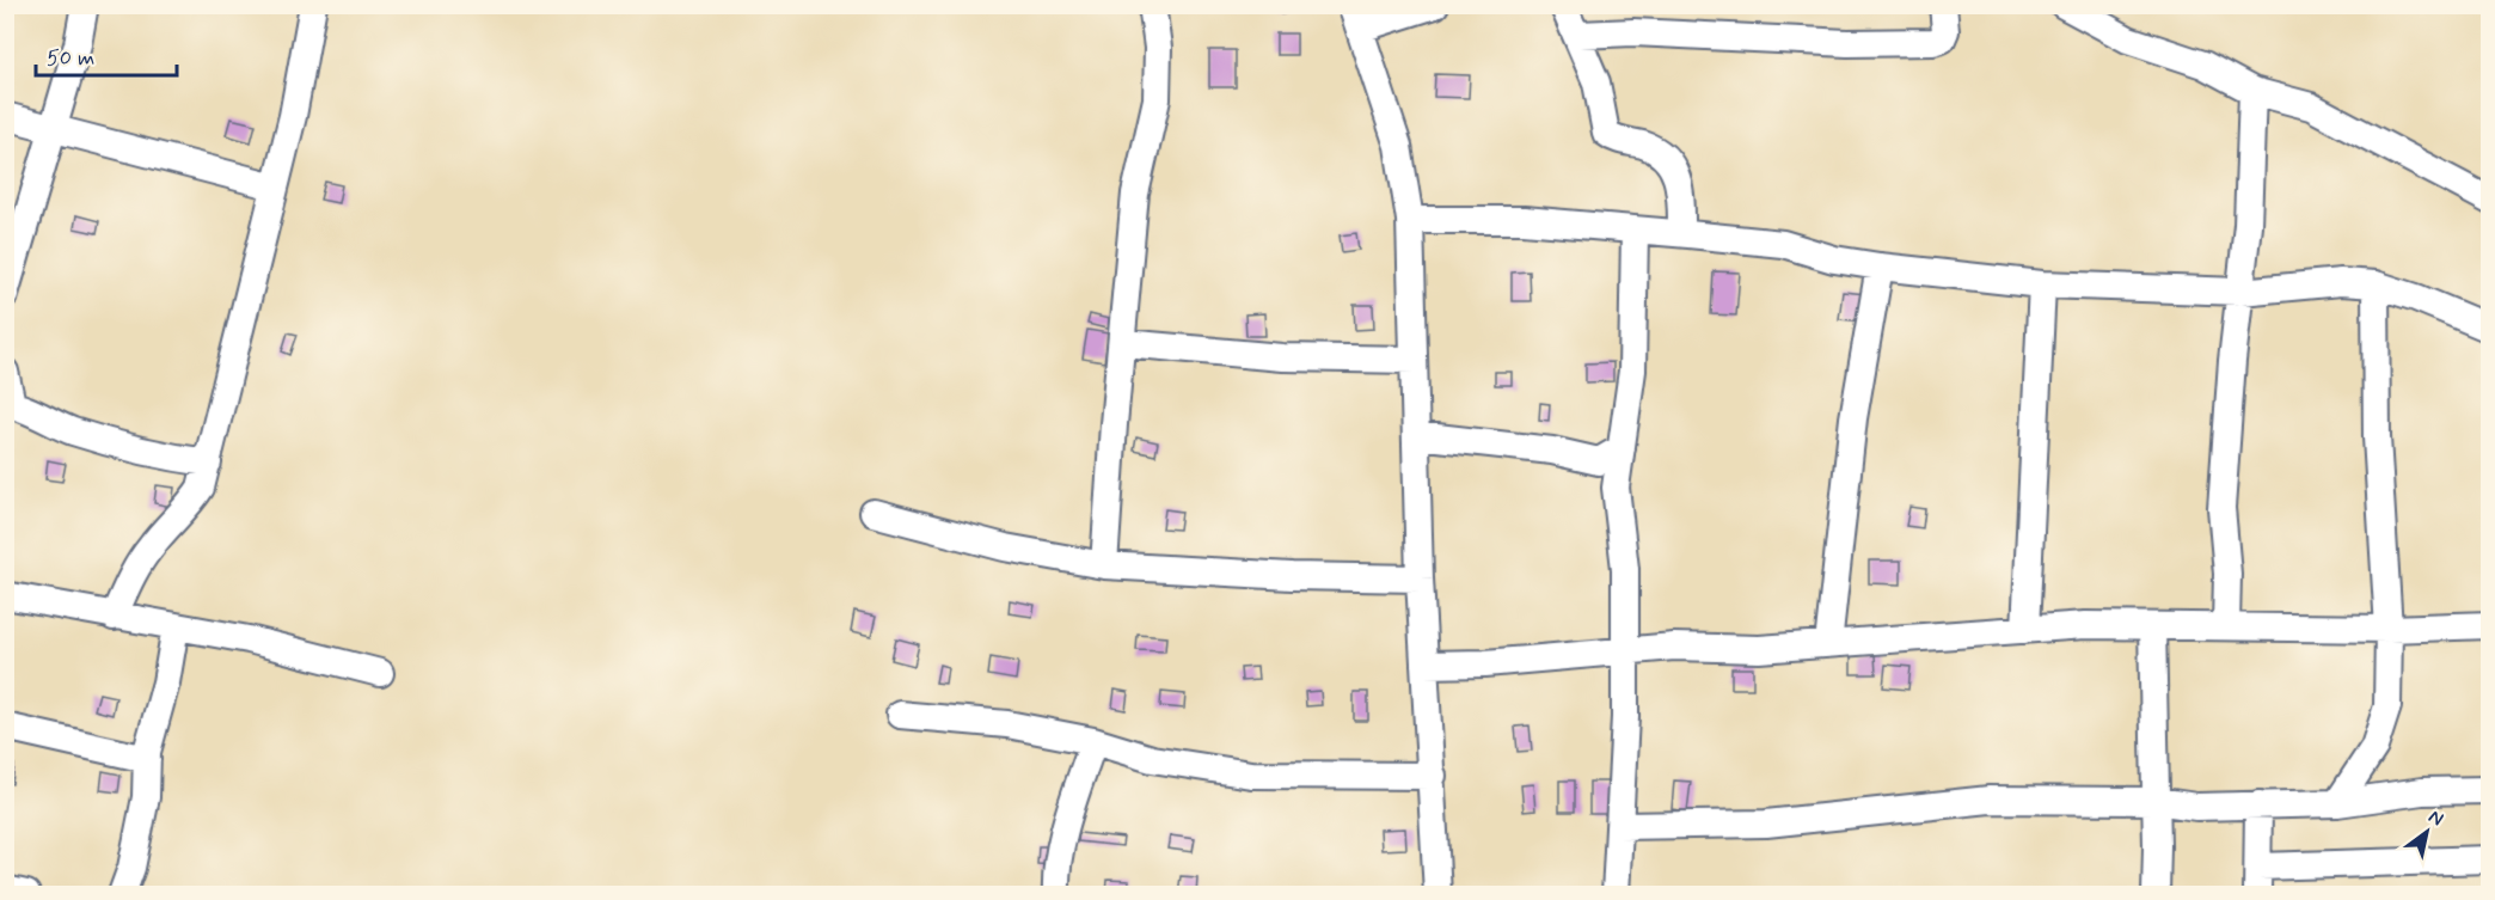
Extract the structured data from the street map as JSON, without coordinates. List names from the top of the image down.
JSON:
{
  "scale_bar": "50 m",
  "north": "top right"
}
